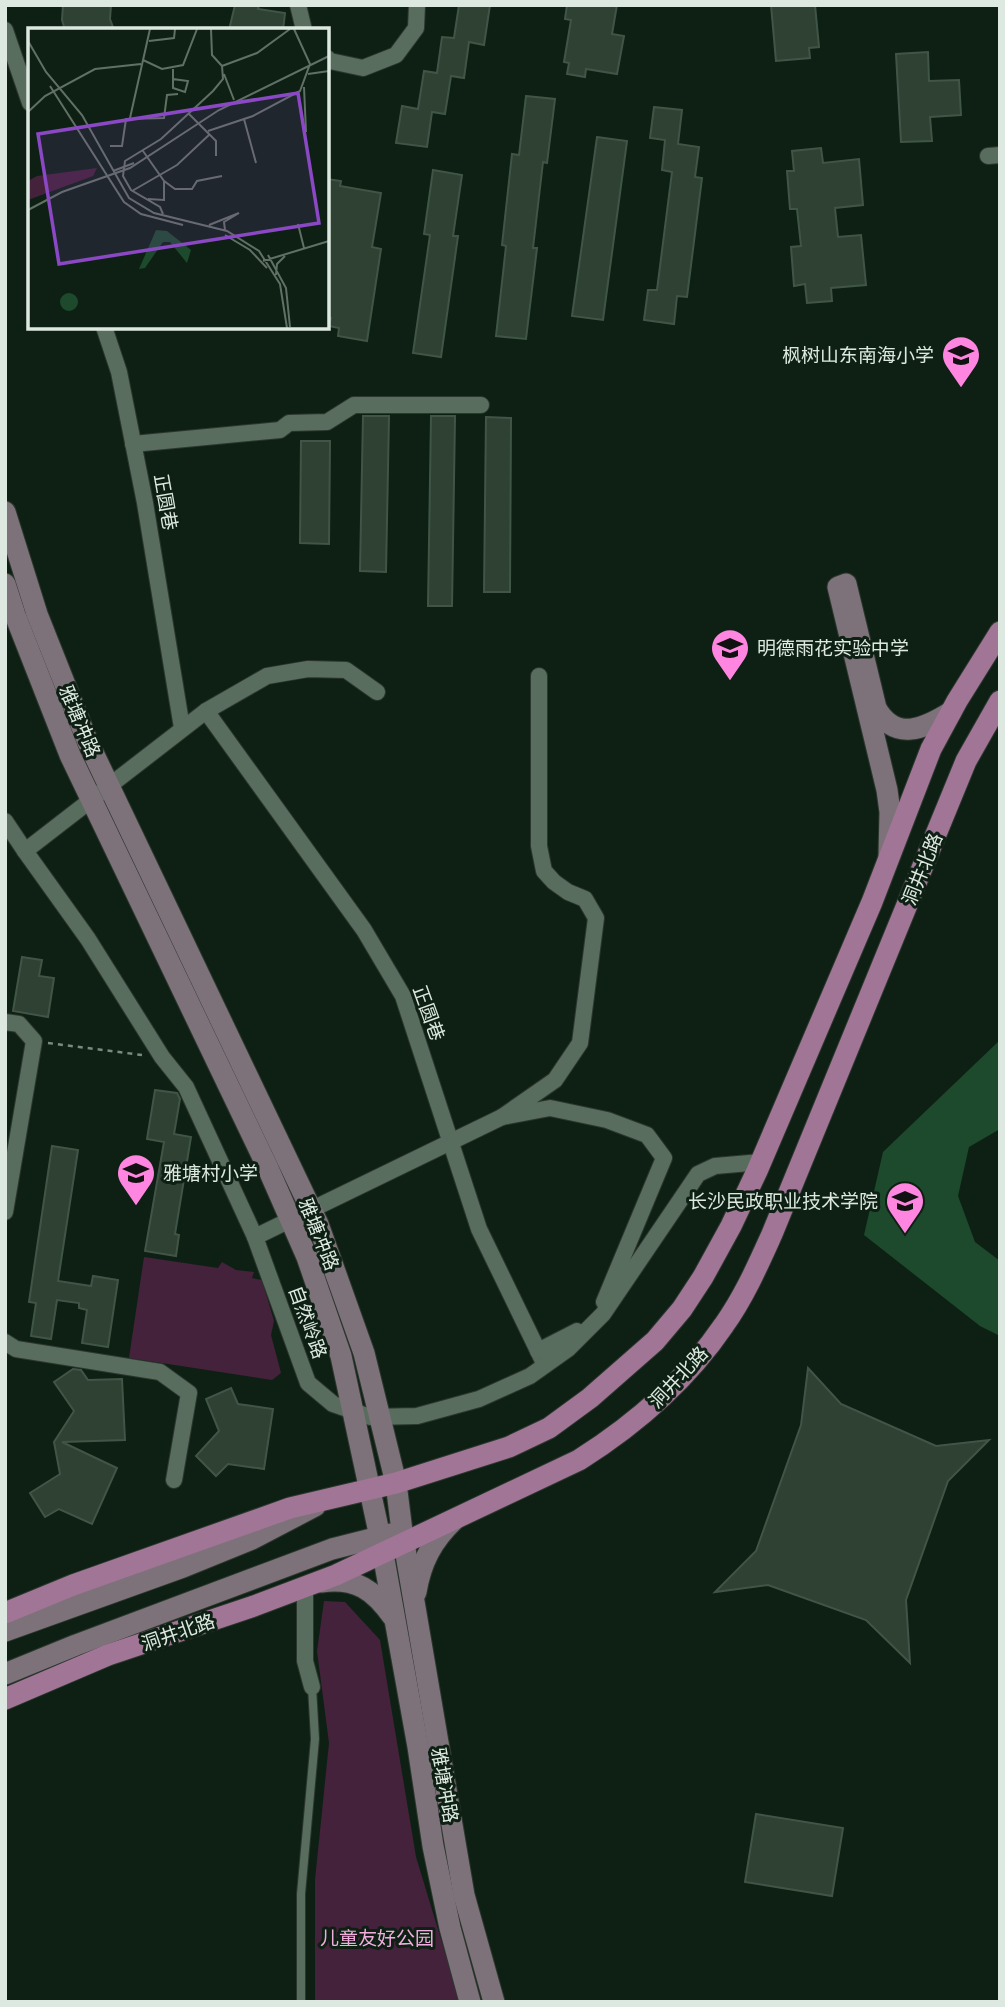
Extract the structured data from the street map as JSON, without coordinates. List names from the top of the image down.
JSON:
{
  "streets": {
    "main road": ["洞井北路"],
    "street": ["正圆巷", "雅塘冲路", "自然岭路"]
  },
  "crossings": [
    ["正圆巷", "自然岭路"],
    ["雅塘冲路", "洞井北路"],
    ["雅塘冲路", "自然岭路"],
    ["洞井北路", "自然岭路"]
  ],
  "parks": ["儿童友好公园"],
  "places": {
    "school or university": [
      "枫树山东南海小学",
      "明德雨花实验中学",
      "雅塘村小学",
      "长沙民政职业技术学院"
    ]
  }
}
